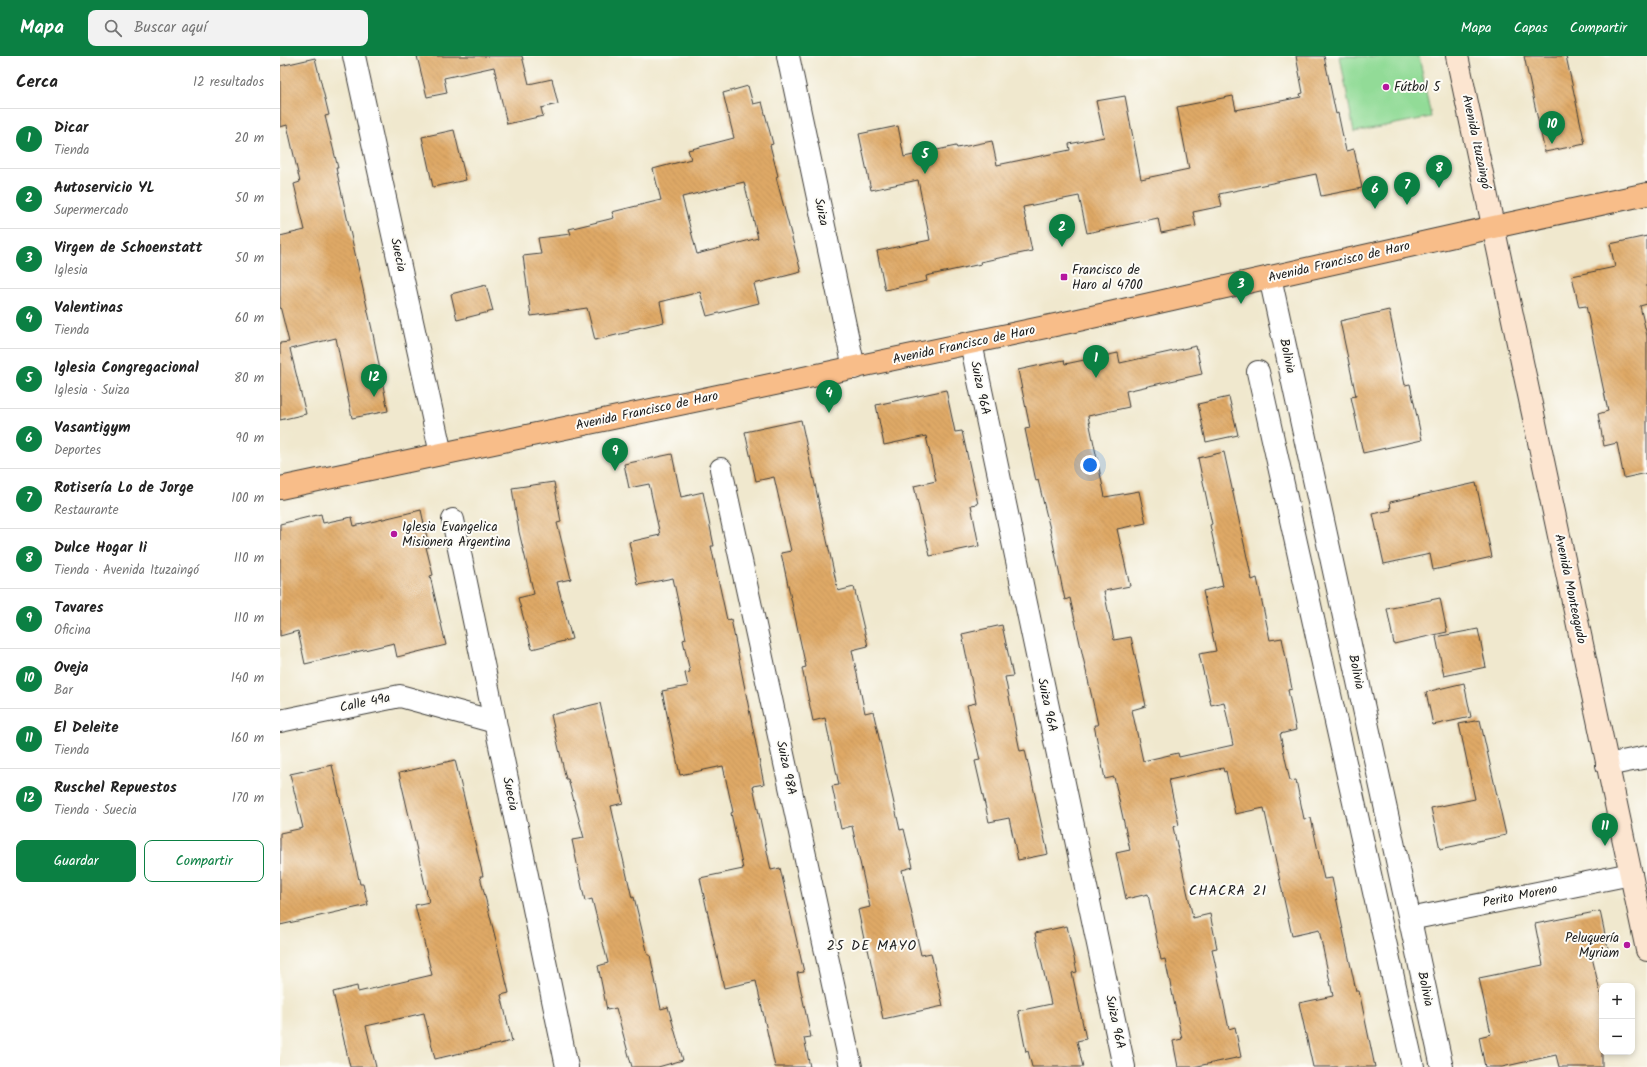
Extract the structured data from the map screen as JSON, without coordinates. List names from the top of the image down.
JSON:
{
  "streets": {
    "main road": ["Avenida Ituzaingó", "Avenida Francisco de Haro", "Avenida Monteagudo"],
    "street": [
      "Suiza",
      "Suecia",
      "Bolivia",
      "Suiza 96A",
      "Calle 49a",
      "Suiza 98A",
      "Perito Moreno"
    ]
  },
  "crossings": [
    ["Avenida Ituzaingó", "Avenida Francisco de Haro"],
    ["Avenida Ituzaingó", "Avenida Monteagudo"],
    ["Suiza", "Avenida Francisco de Haro"],
    ["Suecia", "Avenida Francisco de Haro"],
    ["Suecia", "Calle 49a"],
    ["Avenida Francisco de Haro", "Bolivia"],
    ["Avenida Francisco de Haro", "Suiza 96A"],
    ["Avenida Francisco de Haro", "Avenida Monteagudo"],
    ["Bolivia", "Perito Moreno"],
    ["Avenida Monteagudo", "Perito Moreno"]
  ],
  "districts": ["CHACRA 21", "25 DE MAYO"],
  "places": {
    "other": ["Fútbol 5", "Iglesia Evangelica Misionera Argentina", "Peluquería Myriam"],
    "transit": ["Francisco de Haro al 4700"]
  },
  "page": {
    "header": "Mapa",
    "search": "Buscar aquí",
    "nav": ["Mapa", "Capas", "Compartir"],
    "heading": ["Cerca", "12 resultados"],
    "list": [
      {
        "mark": "1",
        "name": "Dicar",
        "note": "Tienda",
        "value": "20 m"
      },
      {
        "mark": "2",
        "name": "Autoservicio YL",
        "note": "Supermercado",
        "value": "50 m"
      },
      {
        "mark": "3",
        "name": "Virgen de Schoenstatt",
        "note": "Iglesia",
        "value": "50 m"
      },
      {
        "mark": "4",
        "name": "Valentinas",
        "note": "Tienda",
        "value": "60 m"
      },
      {
        "mark": "5",
        "name": "Iglesia Congregacional",
        "note": "Iglesia · Suiza",
        "value": "80 m"
      },
      {
        "mark": "6",
        "name": "Vasantigym",
        "note": "Deportes",
        "value": "90 m"
      },
      {
        "mark": "7",
        "name": "Rotisería Lo de Jorge",
        "note": "Restaurante",
        "value": "100 m"
      },
      {
        "mark": "8",
        "name": "Dulce Hogar Ii",
        "note": "Tienda · Avenida Ituzaingó",
        "value": "110 m"
      },
      {
        "mark": "9",
        "name": "Tavares",
        "note": "Oficina",
        "value": "110 m"
      },
      {
        "mark": "10",
        "name": "Oveja",
        "note": "Bar",
        "value": "140 m"
      },
      {
        "mark": "11",
        "name": "El Deleite",
        "note": "Tienda",
        "value": "160 m"
      },
      {
        "mark": "12",
        "name": "Ruschel Repuestos",
        "note": "Tienda · Suecia",
        "value": "170 m"
      }
    ],
    "pins": [
      "10",
      "5",
      "8",
      "7",
      "6",
      "2",
      "3",
      "1",
      "12",
      "4",
      "9",
      "11"
    ],
    "buttons": ["Guardar", "Compartir"],
    "map_buttons": ["+", "−"]
  }
}
